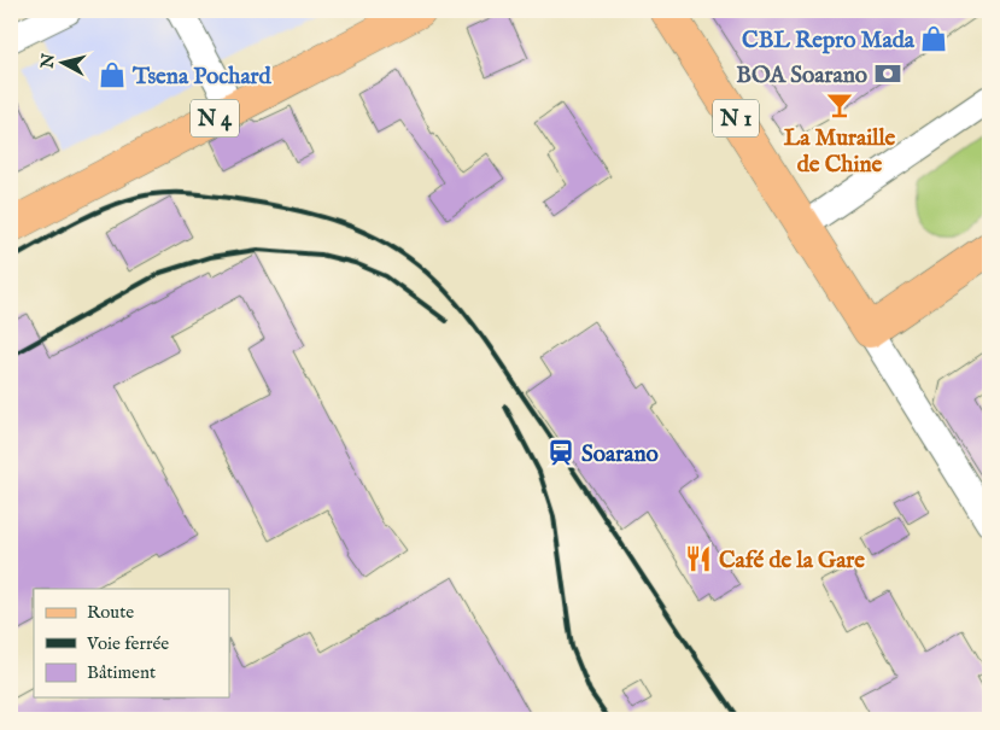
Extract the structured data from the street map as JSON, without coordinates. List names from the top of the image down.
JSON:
{
  "streets": {
    "main road": ["N 4", "N 1"]
  },
  "places": {
    "shop": ["CBL Repro Mada", "Tsena Pochard"],
    "bank": ["BOA Soarano"],
    "bar": ["La Muraille de Chine"],
    "station": ["Soarano"],
    "restaurant": ["Café de la Gare"]
  },
  "legend": ["Route", "Voie ferrée", "Bâtiment"],
  "north": "left"
}
